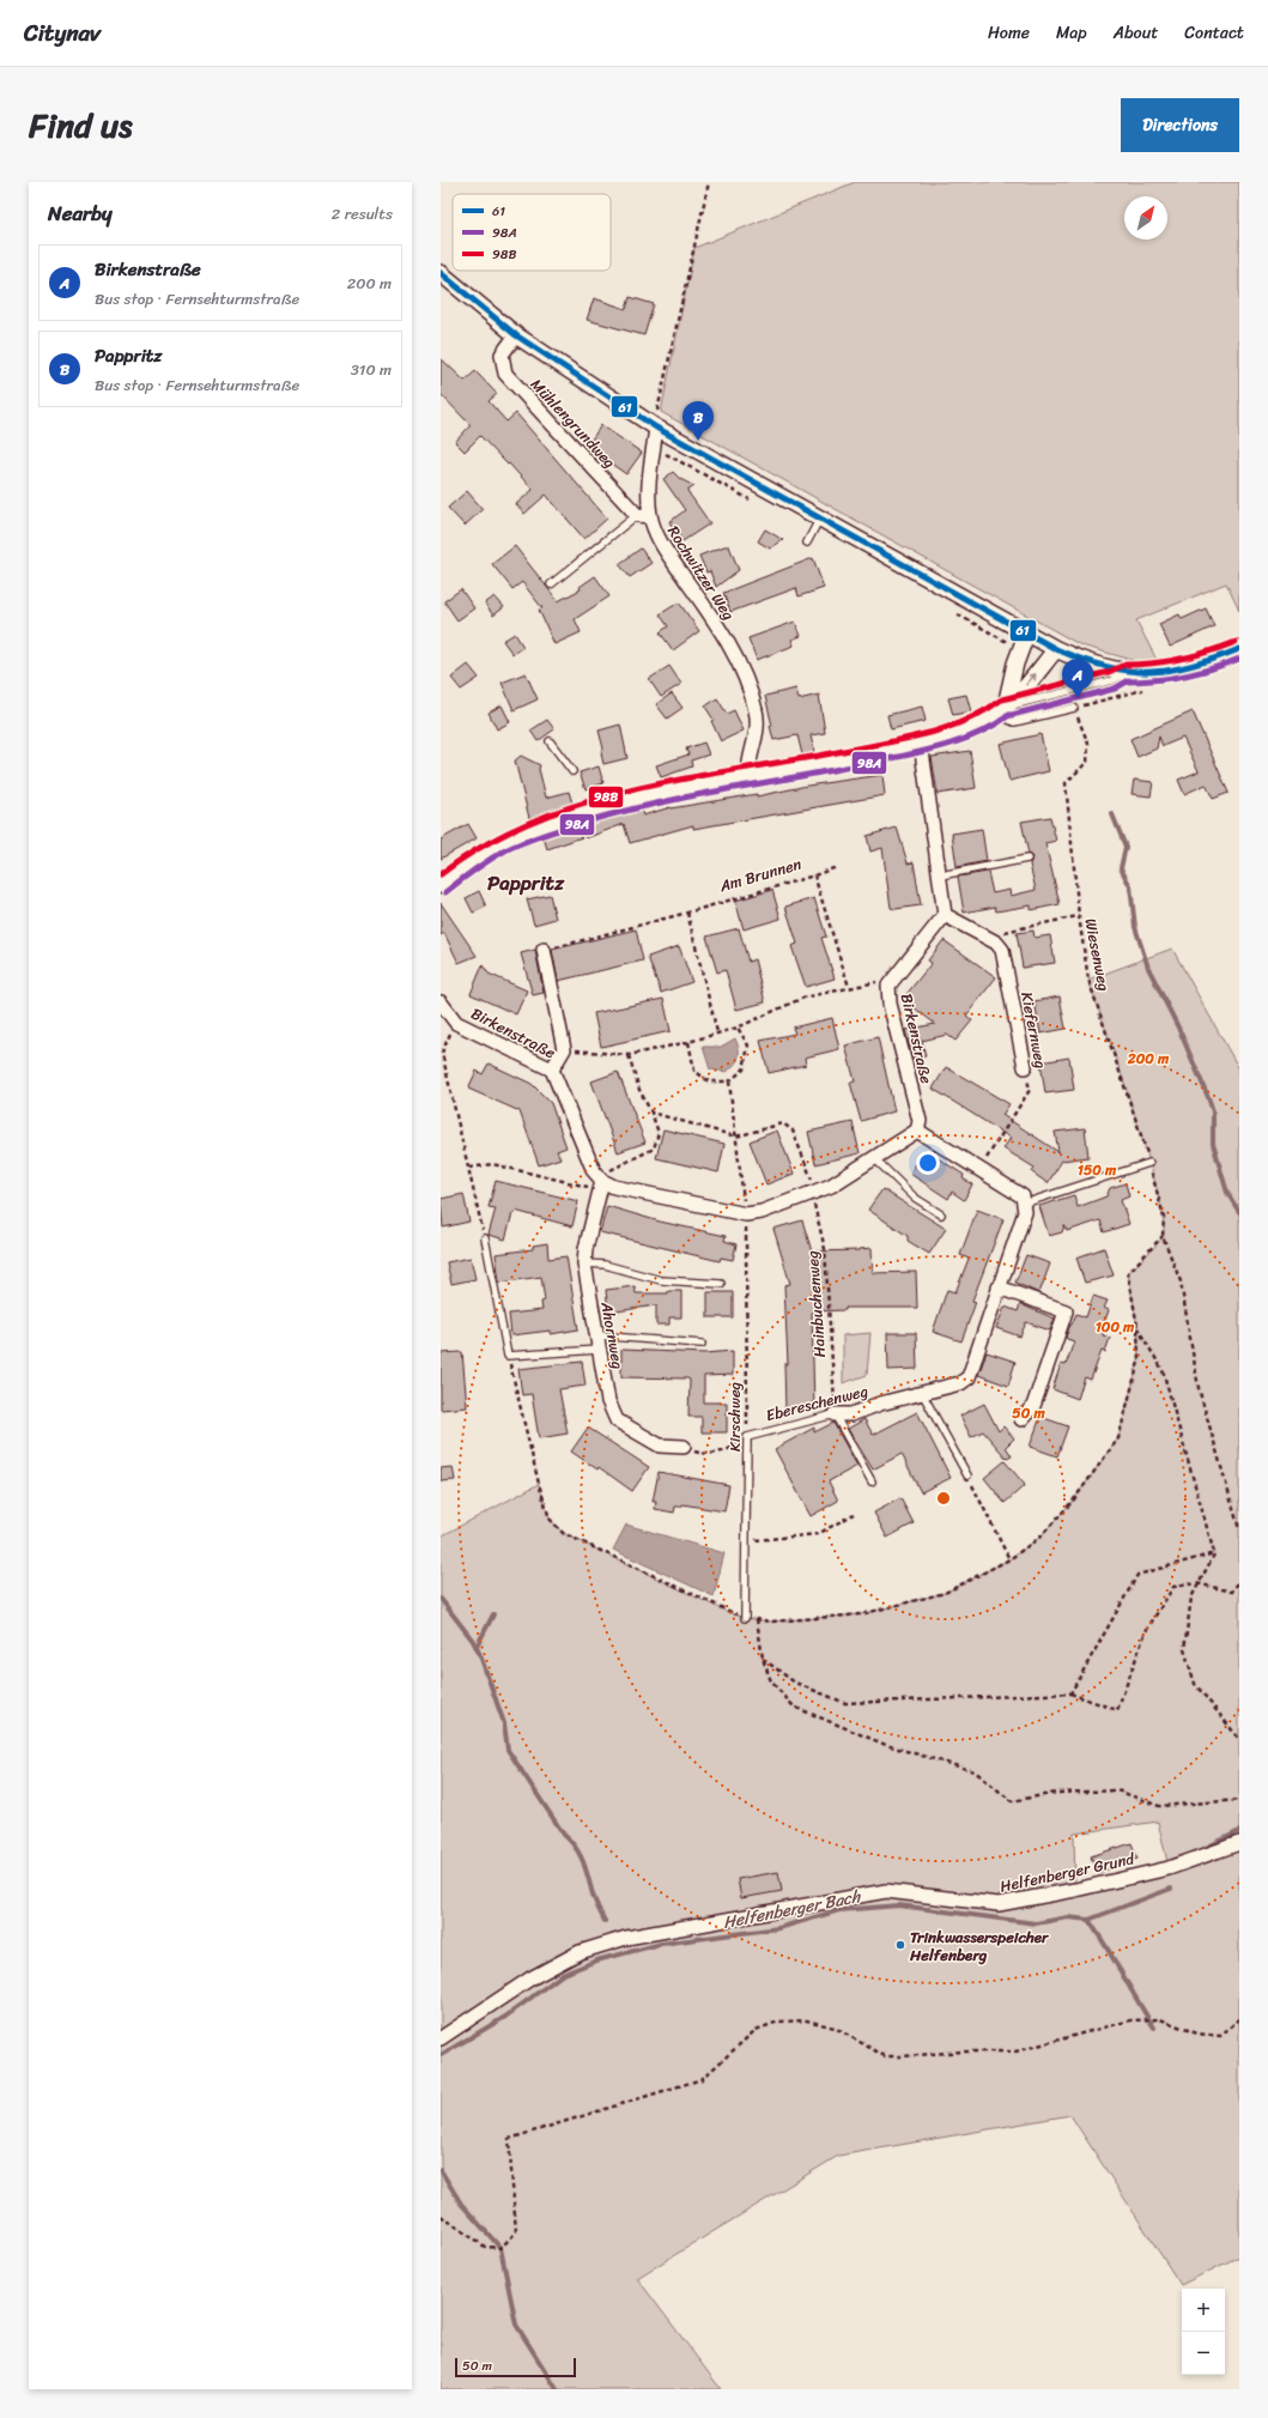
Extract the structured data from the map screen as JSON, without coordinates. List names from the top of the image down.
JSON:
{
  "streets": {
    "street": [
      "Mühlengrundweg",
      "Rochwitzer Weg",
      "Kiefernweg",
      "Birkenstraße",
      "Ahornweg",
      "Ebereschenweg",
      "Helfenberger Grund"
    ],
    "lane": ["Kirschweg"],
    "path": ["Am Brunnen", "Wiesenweg", "Hainbuchenweg"]
  },
  "crossings": [
    ["Birkenstraße", "Ahornweg"],
    ["Hainbuchenweg", "Ebereschenweg"],
    ["Ebereschenweg", "Kirschweg"]
  ],
  "districts": ["Pappritz"],
  "water": ["Helfenberger Bach"],
  "places": ["Trinkwasserspeicher Helfenberg"],
  "lines": ["transit line 61", "transit line 98B", "transit line 98A"],
  "legend": ["61", "98A", "98B"],
  "scale_bar": "50 m",
  "north": "top right",
  "page": {
    "header": "Citynav",
    "nav": [
      "Home",
      "Map",
      "About",
      "Contact"
    ],
    "title": "Find us",
    "buttons": "Directions",
    "heading": ["Nearby", "2 results"],
    "list": [
      {
        "mark": "A",
        "name": "Birkenstraße",
        "note": "Bus stop · Fernsehturmstraße",
        "value": "200 m"
      },
      {
        "mark": "B",
        "name": "Pappritz",
        "note": "Bus stop · Fernsehturmstraße",
        "value": "310 m"
      }
    ],
    "pins": ["B", "A"],
    "map_buttons": ["+", "−"],
    "scale": "50 m"
  },
  "rings": [
    "200 m",
    "150 m",
    "100 m",
    "50 m"
  ]
}
